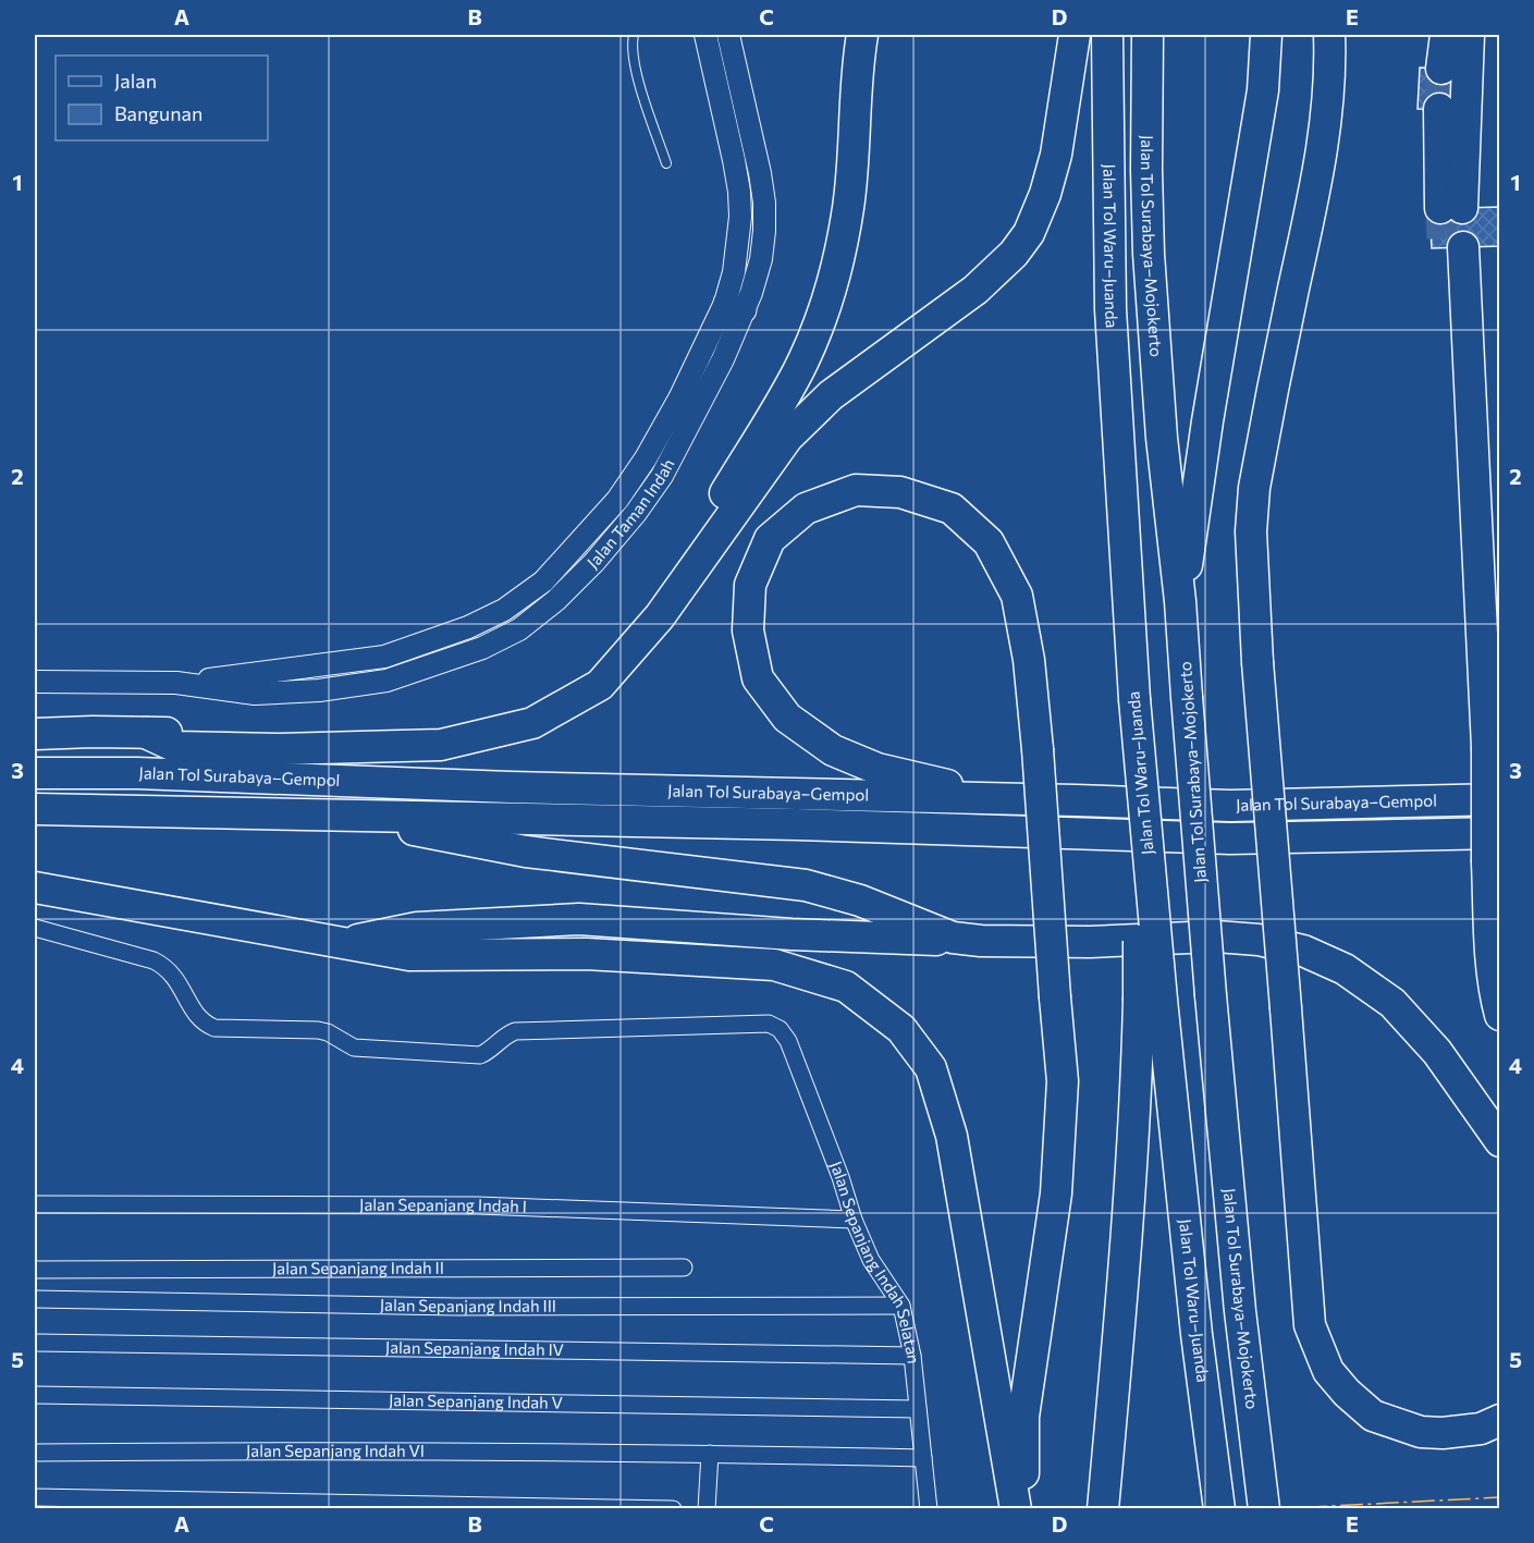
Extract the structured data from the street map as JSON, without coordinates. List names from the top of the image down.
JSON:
{
  "streets": {
    "highway": ["Jalan Tol Waru–Juanda", "Jalan Tol Surabaya–Mojokerto", "Jalan Tol Surabaya–Gempol"],
    "street": [
      "Jalan Taman Indah",
      "Jalan Sepanjang Indah I",
      "Jalan Sepanjang Indah Selatan",
      "Jalan Sepanjang Indah II",
      "Jalan Sepanjang Indah III",
      "Jalan Sepanjang Indah IV",
      "Jalan Sepanjang Indah V",
      "Jalan Sepanjang Indah VI"
    ]
  },
  "crossings": [
    ["Jalan Sepanjang Indah I", "Jalan Sepanjang Indah Selatan"],
    ["Jalan Sepanjang Indah Selatan", "Jalan Sepanjang Indah III"],
    ["Jalan Sepanjang Indah Selatan", "Jalan Sepanjang Indah IV"],
    ["Jalan Sepanjang Indah Selatan", "Jalan Sepanjang Indah V"],
    ["Jalan Sepanjang Indah Selatan", "Jalan Sepanjang Indah VI"]
  ],
  "legend": ["Jalan", "Bangunan"],
  "grid": {
    "columns": [
      "A",
      "B",
      "C",
      "D",
      "E"
    ],
    "rows": [
      "1",
      "2",
      "3",
      "4",
      "5"
    ]
  }
}
